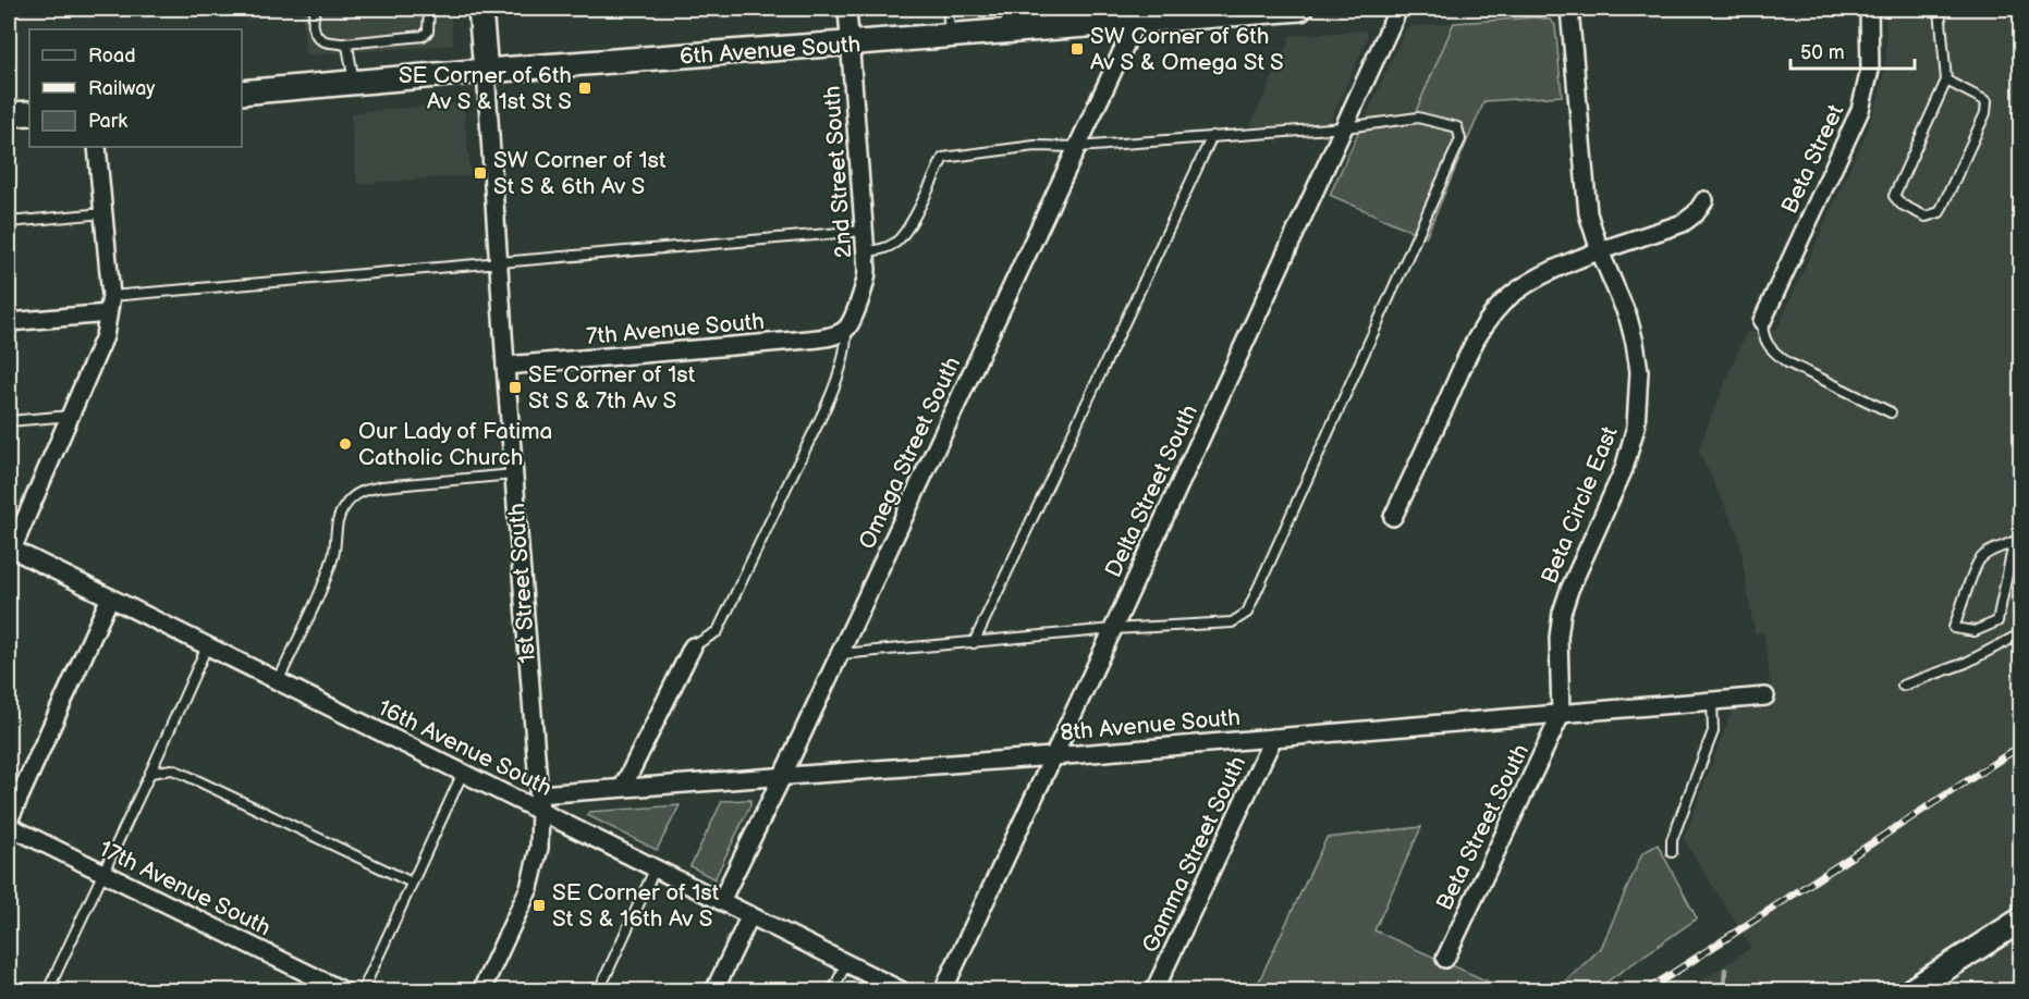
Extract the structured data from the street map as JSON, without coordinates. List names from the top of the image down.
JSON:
{
  "streets": {
    "main road": ["6th Avenue South", "1st Street South"],
    "street": [
      "Beta Street",
      "2nd Street South",
      "7th Avenue South",
      "Omega Street South",
      "Delta Street South",
      "Beta Circle East",
      "8th Avenue South",
      "16th Avenue South",
      "Beta Street South",
      "Gamma Street South",
      "17th Avenue South"
    ]
  },
  "crossings": [
    ["6th Avenue South", "2nd Street South"],
    ["6th Avenue South", "Omega Street South"],
    ["6th Avenue South", "1st Street South"],
    ["2nd Street South", "7th Avenue South"],
    ["7th Avenue South", "1st Street South"],
    ["Omega Street South", "8th Avenue South"],
    ["Omega Street South", "16th Avenue South"],
    ["Delta Street South", "8th Avenue South"],
    ["Beta Circle East", "8th Avenue South"],
    ["Beta Circle East", "Beta Street South"],
    ["1st Street South", "8th Avenue South"],
    ["1st Street South", "16th Avenue South"],
    ["8th Avenue South", "16th Avenue South"],
    ["8th Avenue South", "Beta Street South"],
    ["8th Avenue South", "Gamma Street South"]
  ],
  "places": {
    "transit": [
      "SW Corner of 6th Av S & Omega St S",
      "SE Corner of 6th Av S & 1st St S",
      "SW Corner of 1st St S & 6th Av S",
      "SE Corner of 1st St S & 7th Av S",
      "SE Corner of 1st St S & 16th Av S"
    ],
    "other": ["Our Lady of Fatima Catholic Church"]
  },
  "legend": ["Road", "Railway", "Park"],
  "scale_bar": "50 m"
}
